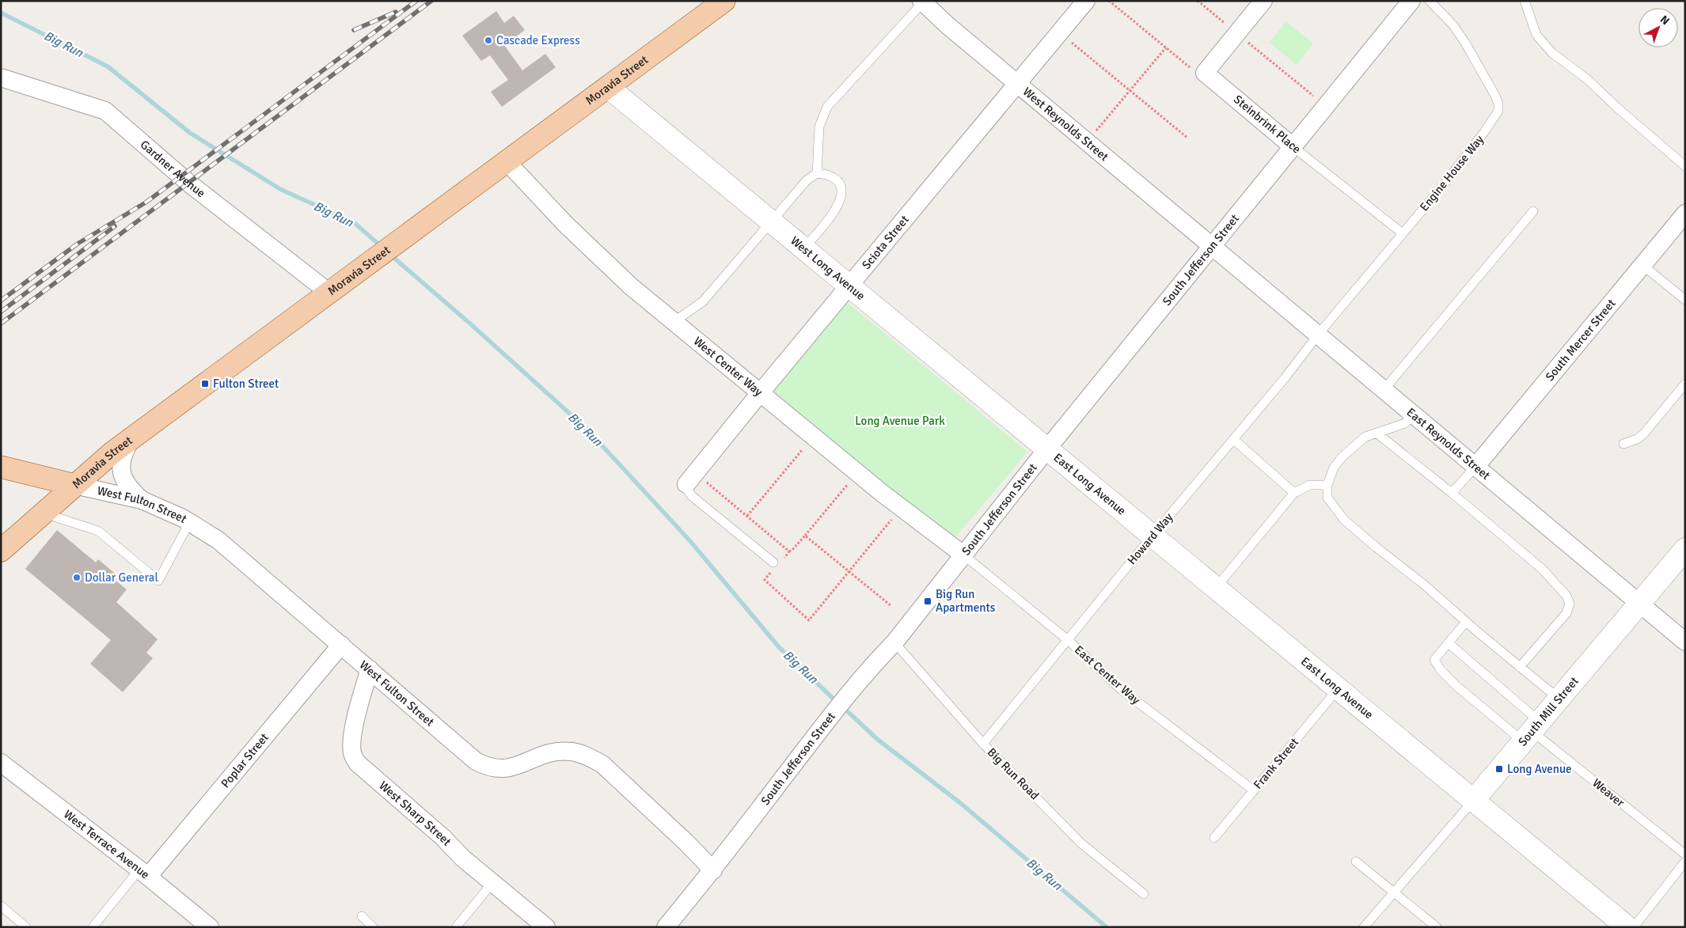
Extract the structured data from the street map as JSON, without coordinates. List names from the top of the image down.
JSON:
{
  "streets": {
    "main road": ["Moravia Street"],
    "street": [
      "West Reynolds Street",
      "Steinbrink Place",
      "Gardner Avenue",
      "Sciota Street",
      "South Jefferson Street",
      "West Long Avenue",
      "South Mercer Street",
      "West Center Way",
      "East Reynolds Street",
      "East Long Avenue",
      "West Fulton Street",
      "South Mill Street",
      "Poplar Street",
      "West Sharp Street",
      "West Terrace Avenue"
    ],
    "lane": [
      "Engine House Way",
      "Howard Way",
      "East Center Way",
      "Frank Street",
      "Big Run Road",
      "Weaver"
    ]
  },
  "crossings": [
    ["Moravia Street", "Gardner Avenue"],
    ["Moravia Street", "West Long Avenue"],
    ["Moravia Street", "West Center Way"],
    ["Moravia Street", "West Fulton Street"],
    ["West Reynolds Street", "Sciota Street"],
    ["West Reynolds Street", "South Jefferson Street"],
    ["West Reynolds Street", "East Reynolds Street"],
    ["Steinbrink Place", "Engine House Way"],
    ["Steinbrink Place", "South Jefferson Street"],
    ["Engine House Way", "East Reynolds Street"],
    ["Engine House Way", "Howard Way"],
    ["Sciota Street", "West Long Avenue"],
    ["Sciota Street", "West Center Way"],
    ["South Jefferson Street", "West Long Avenue"],
    ["South Jefferson Street", "West Center Way"],
    ["South Jefferson Street", "East Reynolds Street"],
    ["South Jefferson Street", "East Long Avenue"],
    ["South Jefferson Street", "West Fulton Street"],
    ["South Jefferson Street", "East Center Way"],
    ["South Jefferson Street", "Big Run Road"],
    ["West Long Avenue", "East Long Avenue"],
    ["South Mercer Street", "East Reynolds Street"],
    ["West Center Way", "East Center Way"],
    ["East Reynolds Street", "Howard Way"],
    ["East Reynolds Street", "South Mill Street"],
    ["East Long Avenue", "Howard Way"],
    ["East Long Avenue", "South Mill Street"],
    ["East Long Avenue", "Frank Street"],
    ["West Fulton Street", "Poplar Street"],
    ["West Fulton Street", "West Sharp Street"],
    ["Howard Way", "East Center Way"],
    ["Howard Way", "Big Run Road"],
    ["East Center Way", "Frank Street"],
    ["South Mill Street", "Weaver"],
    ["Poplar Street", "West Terrace Avenue"]
  ],
  "water": ["Big Run"],
  "parks": ["Long Avenue Park"],
  "places": {
    "other": ["Cascade Express", "Dollar General"],
    "transit": ["Fulton Street", "Big Run Apartments", "Long Avenue"]
  },
  "north": "top right"
}
